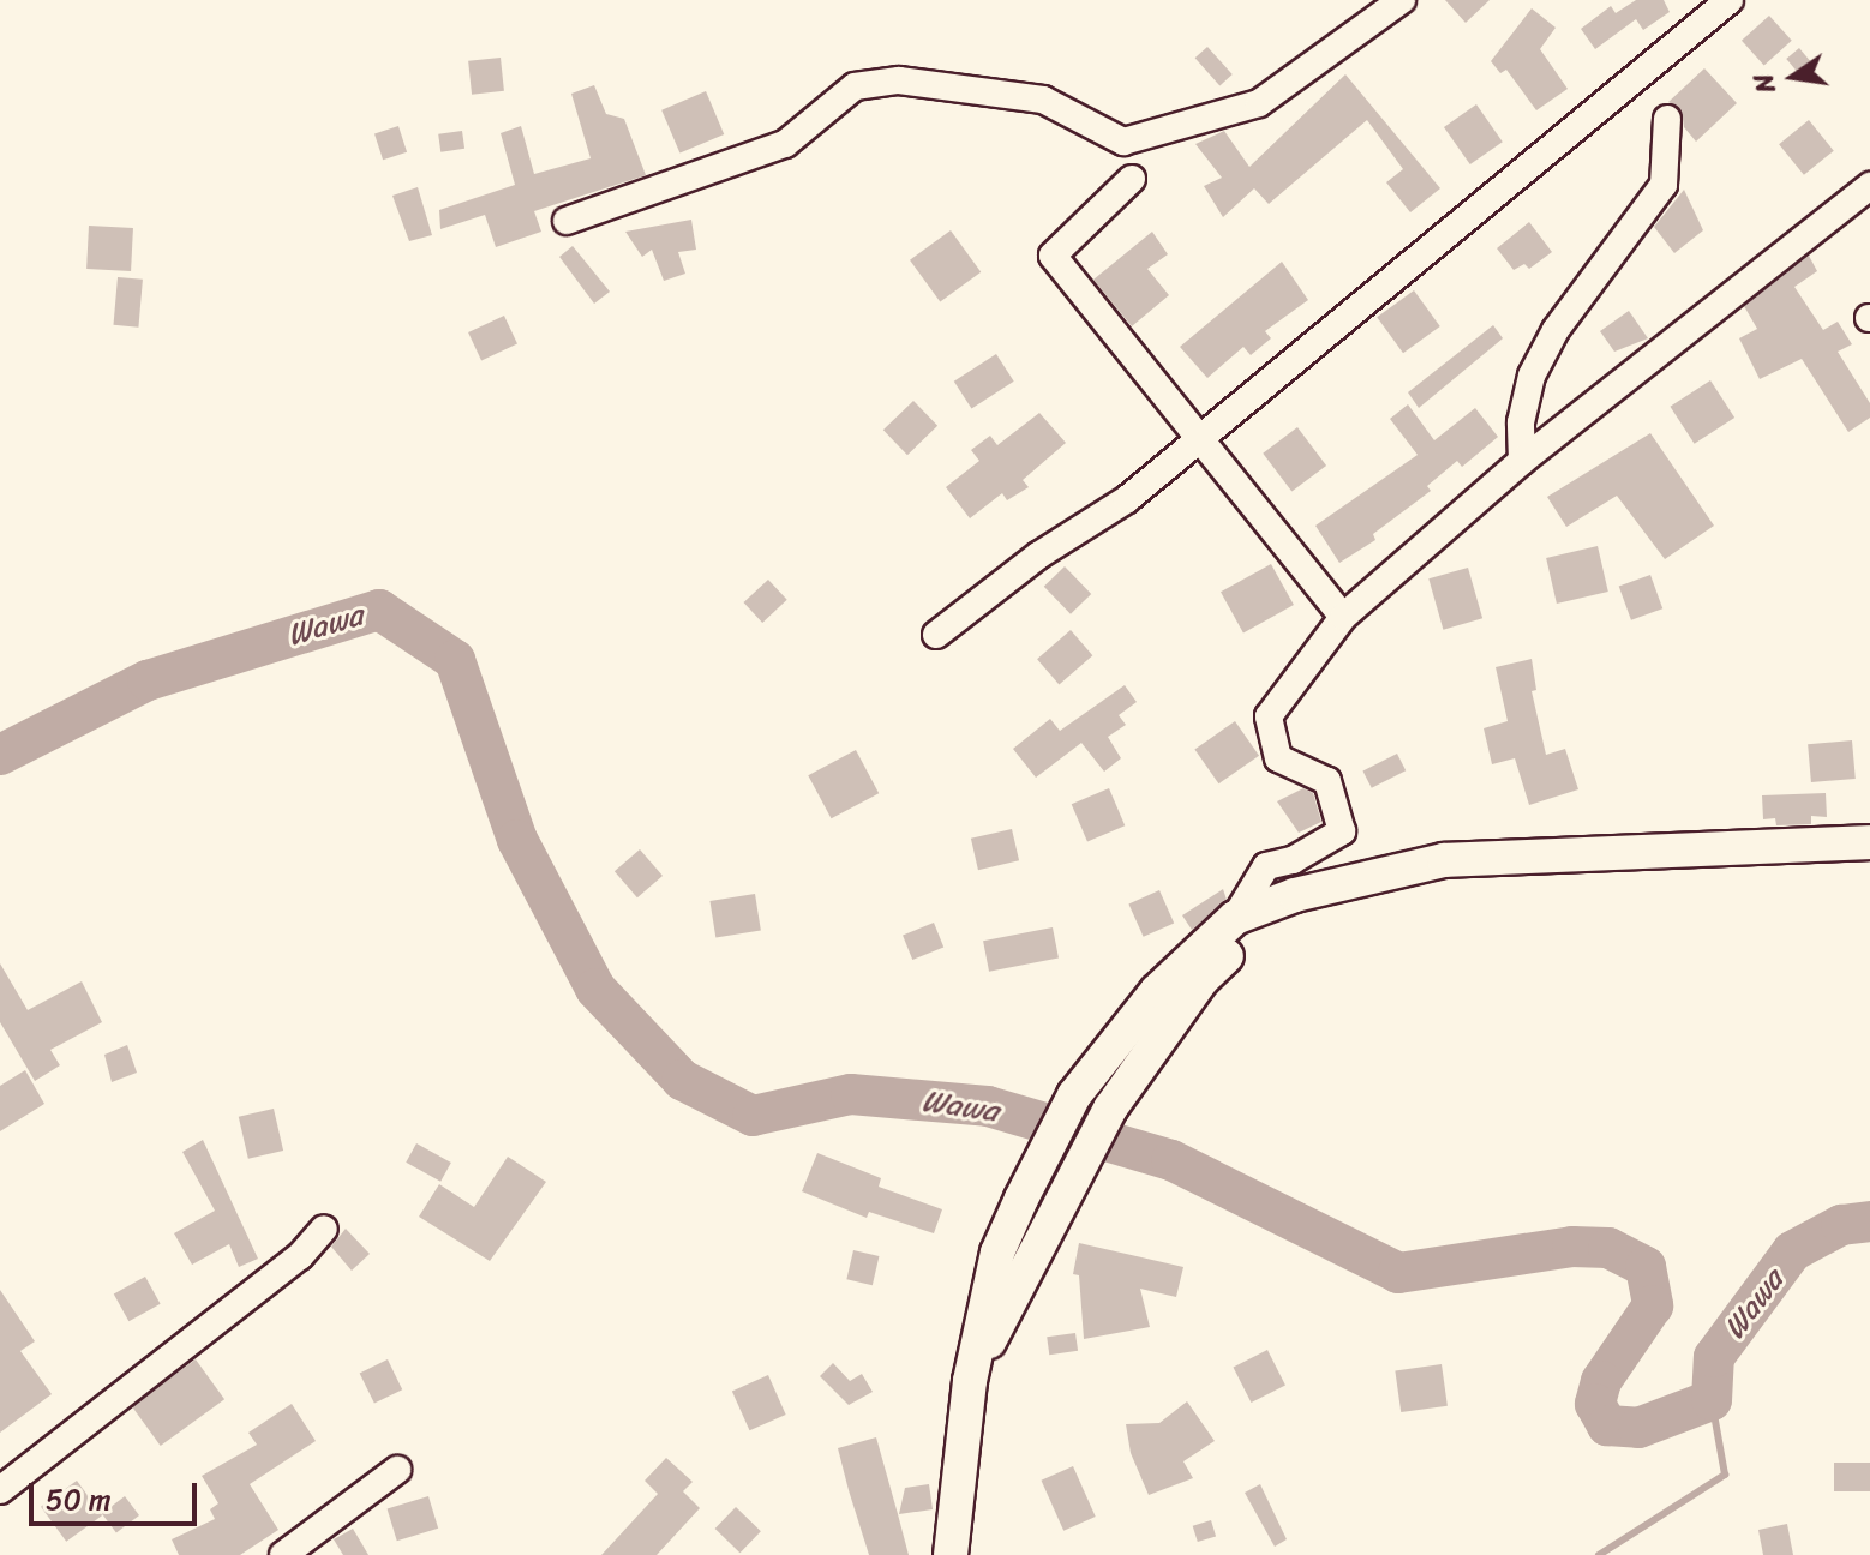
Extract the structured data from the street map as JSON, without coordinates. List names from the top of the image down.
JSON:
{
  "water": ["Wawa"],
  "scale_bar": "50 m",
  "north": "left"
}
